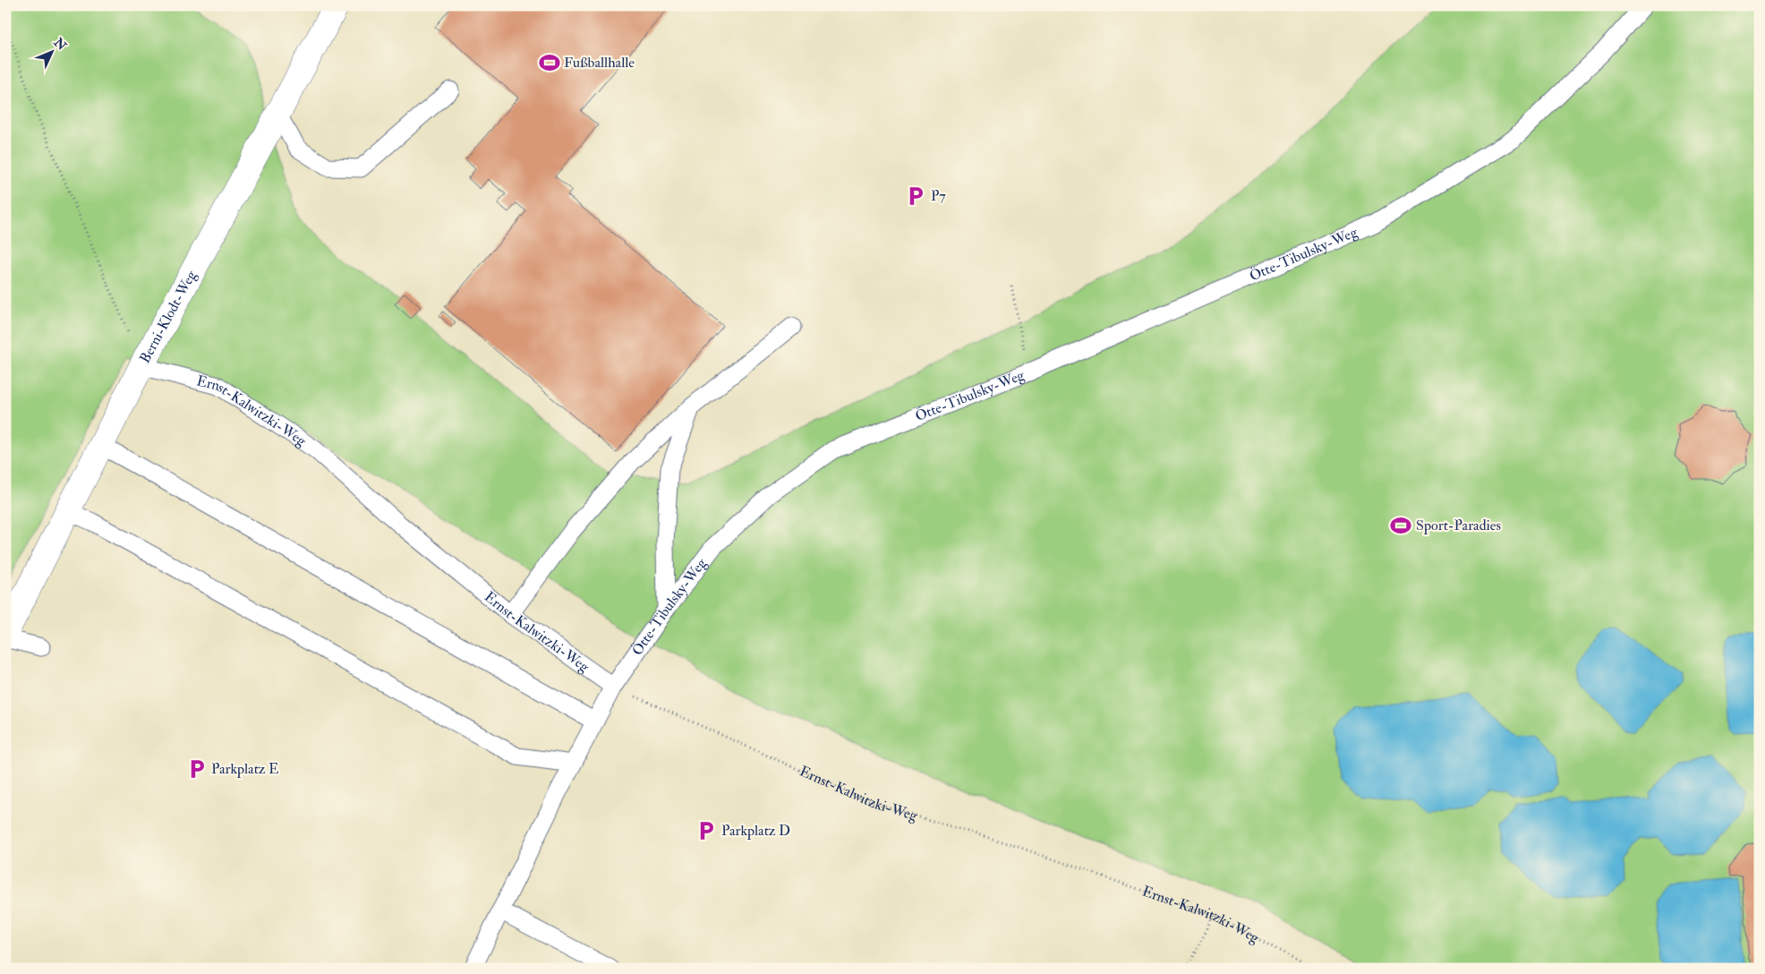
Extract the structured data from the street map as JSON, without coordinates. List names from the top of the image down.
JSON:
{
  "streets": {
    "street": ["Berni-Klodt-Weg"],
    "lane": ["Ötte-Tibulsky-Weg", "Ernst-Kalwitzki-Weg"]
  },
  "crossings": [
    ["Ötte-Tibulsky-Weg", "Ernst-Kalwitzki-Weg"],
    ["Berni-Klodt-Weg", "Ernst-Kalwitzki-Weg"]
  ],
  "places": {
    "sports": ["Fußballhalle", "Sport-Paradies"],
    "parking": ["P7", "Parkplatz E", "Parkplatz D"]
  },
  "north": "top right"
}
